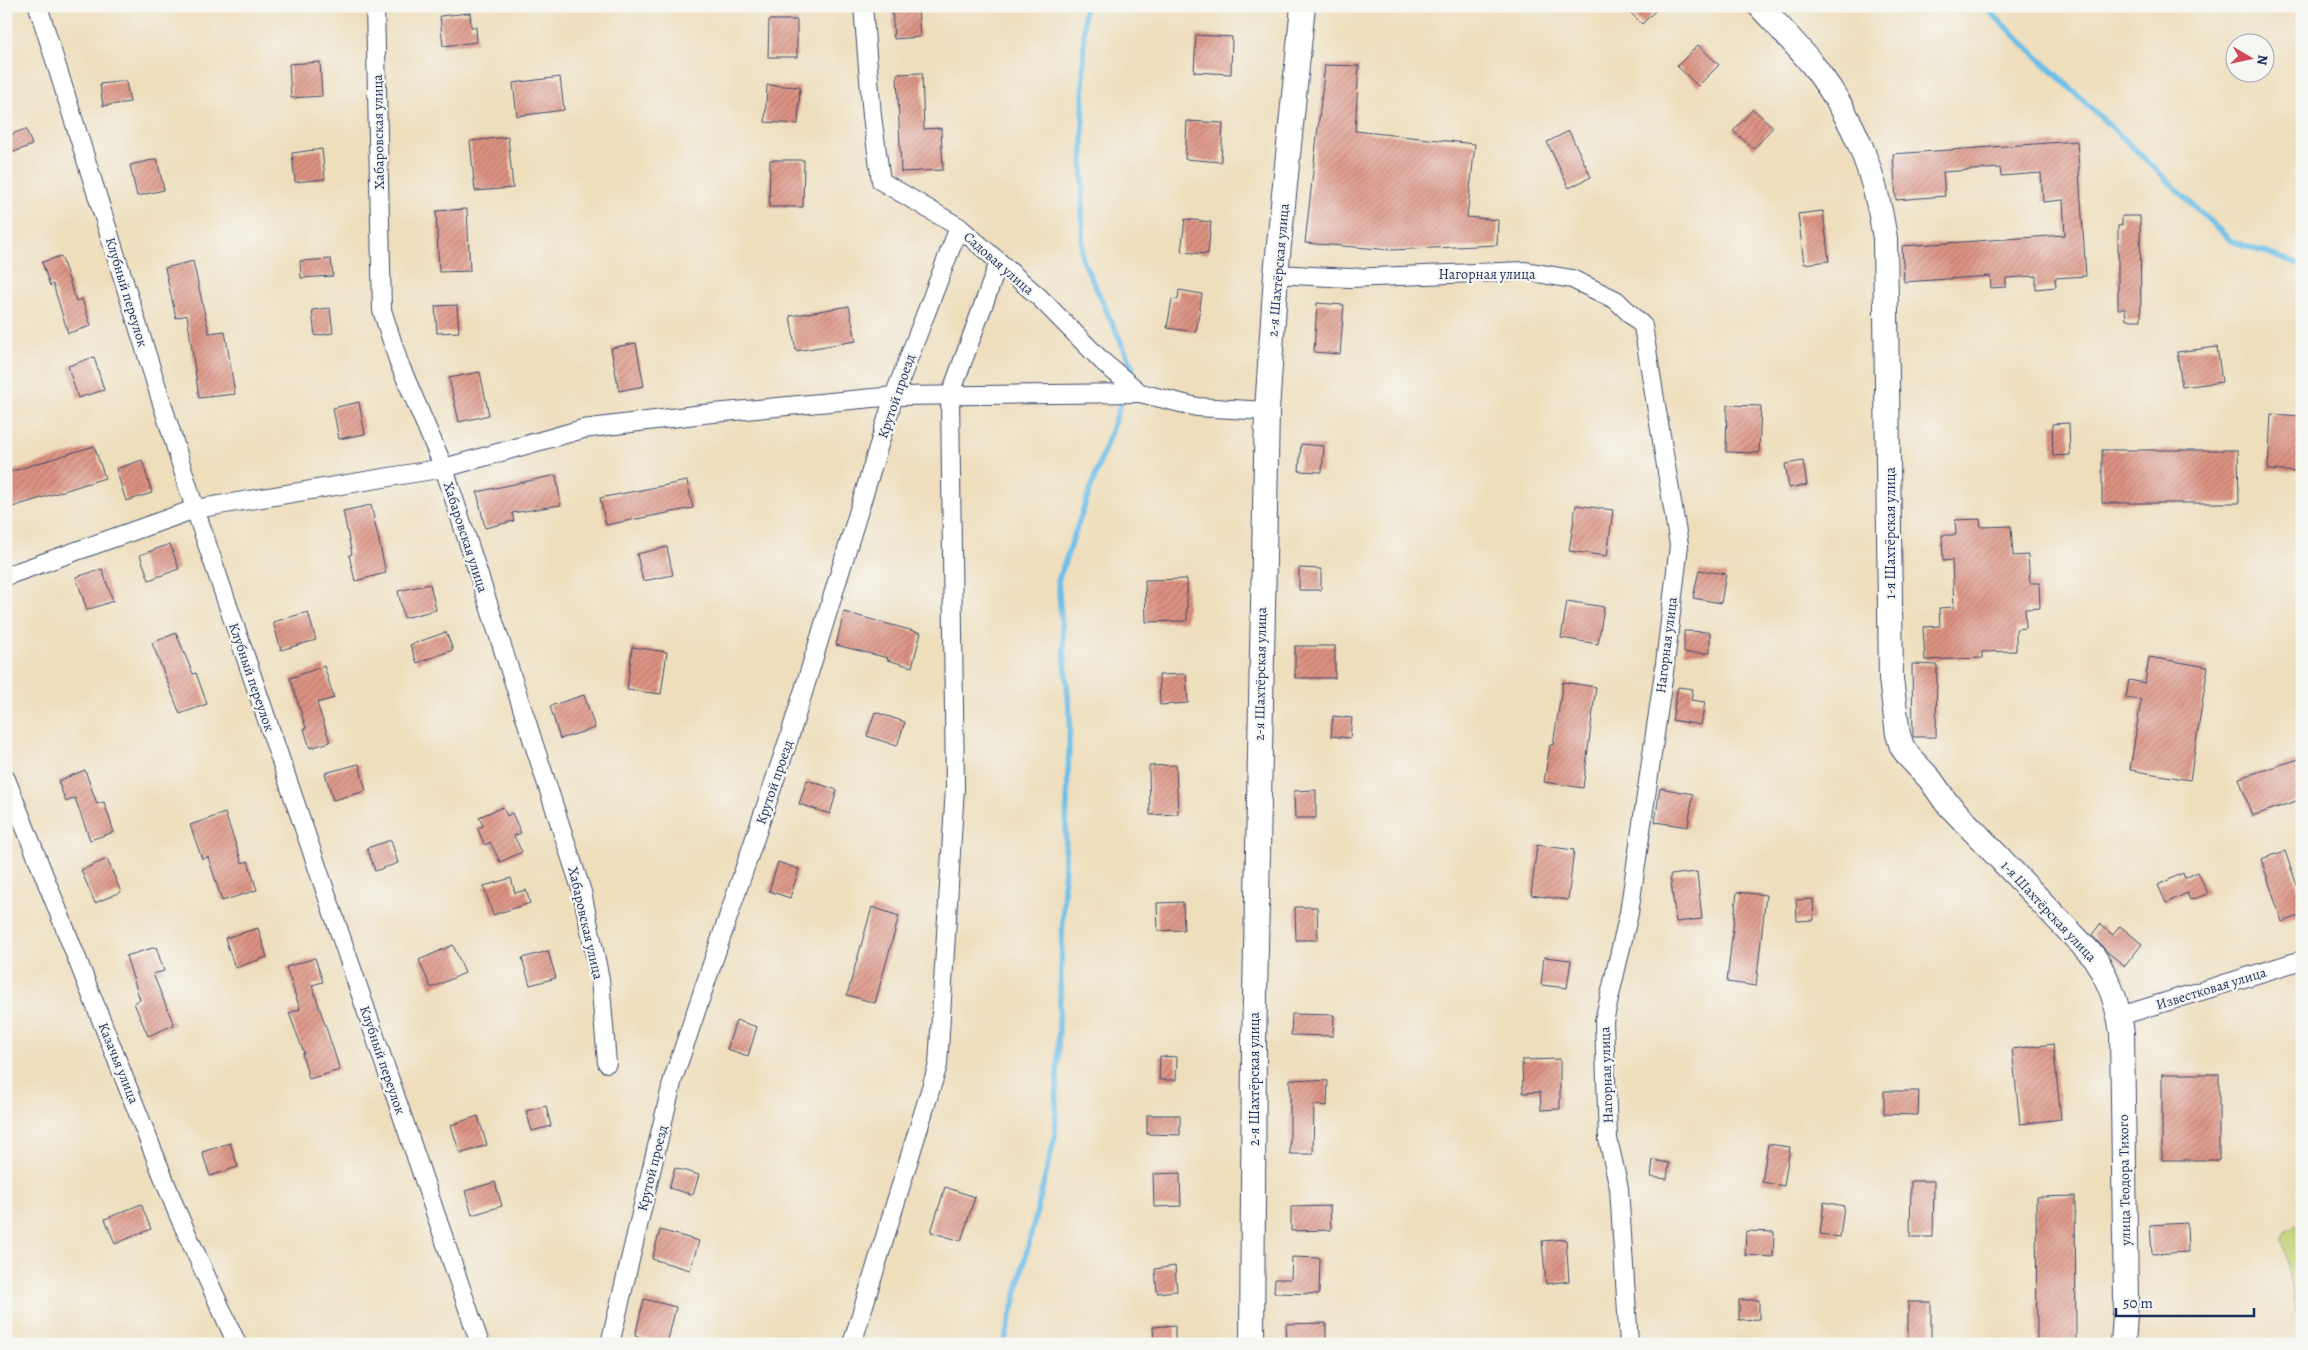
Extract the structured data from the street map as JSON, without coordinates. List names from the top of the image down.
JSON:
{
  "streets": {
    "street": [
      "Хабаровская улица",
      "Садовая улица",
      "2-я Шахтёрская улица",
      "Нагорная улица",
      "Клубный переулок",
      "Крутой проезд",
      "1-я Шахтёрская улица",
      "Известковая улица",
      "Казачья улица",
      "улица Теодора Тихого"
    ]
  },
  "crossings": [
    ["Садовая улица", "2-я Шахтёрская улица"],
    ["Садовая улица", "Крутой проезд"],
    ["2-я Шахтёрская улица", "Нагорная улица"],
    ["1-я Шахтёрская улица", "Известковая улица"],
    ["1-я Шахтёрская улица", "улица Теодора Тихого"],
    ["Известковая улица", "улица Теодора Тихого"]
  ],
  "scale_bar": "50 m",
  "north": "right"
}
